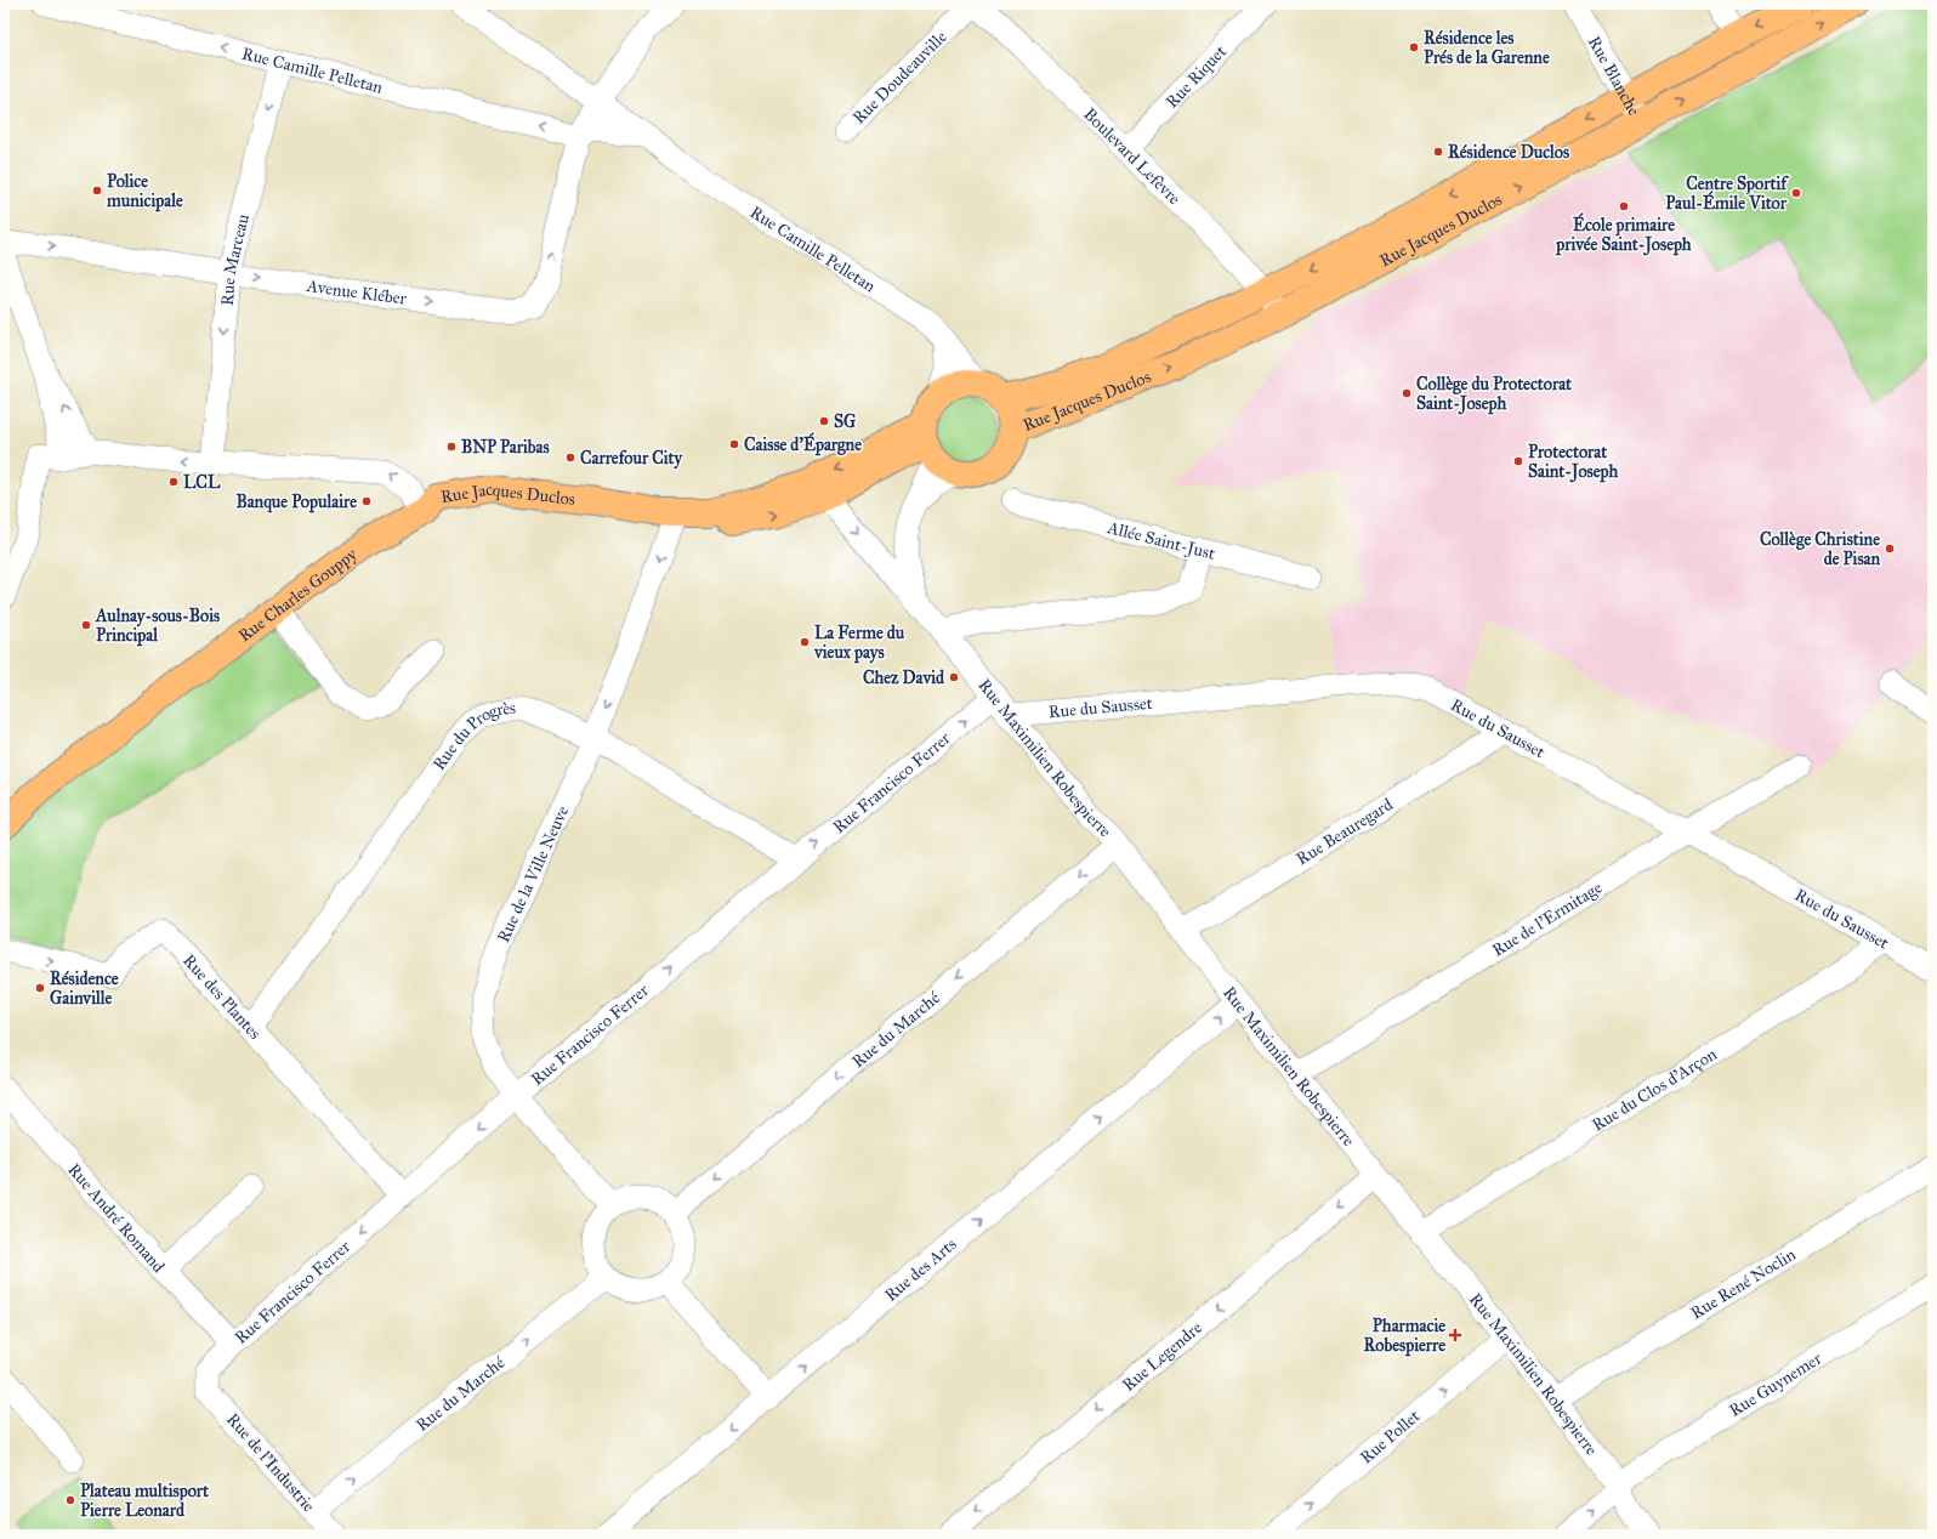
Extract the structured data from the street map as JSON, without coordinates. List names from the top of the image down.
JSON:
{
  "streets": {
    "main road": ["Rue Jacques Duclos", "Rue Charles Gouppy"],
    "street": [
      "Rue Camille Pelletan",
      "Rue Riquet",
      "Rue Blanche",
      "Rue Doudeauville",
      "Boulevard Lefèvre",
      "Rue Marceau",
      "Avenue Kléber",
      "Allée Saint-Just",
      "Rue du Sausset",
      "Rue du Progrès",
      "Rue Maximilien Robespierre",
      "Rue Francisco Ferrer",
      "Rue Beauregard",
      "Rue de la Ville Neuve",
      "Rue de l'Ermitage",
      "Rue des Plantes",
      "Rue du Marché",
      "Rue du Clos d'Arçon",
      "Rue André Romand",
      "Rue des Arts",
      "Rue René Noclin",
      "Rue Legendre",
      "Rue Guynemer",
      "Rue Pollet",
      "Rue de l'Industrie"
    ]
  },
  "crossings": [
    ["Rue Camille Pelletan", "Rue Jacques Duclos"],
    ["Rue Camille Pelletan", "Rue Marceau"],
    ["Rue Camille Pelletan", "Avenue Kléber"],
    ["Rue Camille Pelletan", "Rue Maximilien Robespierre"],
    ["Rue Riquet", "Boulevard Lefèvre"],
    ["Rue Blanche", "Rue Jacques Duclos"],
    ["Rue Doudeauville", "Boulevard Lefèvre"],
    ["Boulevard Lefèvre", "Rue Jacques Duclos"],
    ["Rue Jacques Duclos", "Rue Marceau"],
    ["Rue Jacques Duclos", "Rue Charles Gouppy"],
    ["Rue Jacques Duclos", "Rue Maximilien Robespierre"],
    ["Rue Jacques Duclos", "Rue de la Ville Neuve"],
    ["Rue Marceau", "Avenue Kléber"],
    ["Rue du Sausset", "Rue Maximilien Robespierre"],
    ["Rue du Sausset", "Rue Beauregard"],
    ["Rue du Sausset", "Rue de l'Ermitage"],
    ["Rue du Sausset", "Rue du Clos d'Arçon"],
    ["Rue du Progrès", "Rue Francisco Ferrer"],
    ["Rue du Progrès", "Rue de la Ville Neuve"],
    ["Rue du Progrès", "Rue des Plantes"],
    ["Rue Maximilien Robespierre", "Rue Francisco Ferrer"],
    ["Rue Maximilien Robespierre", "Rue Beauregard"],
    ["Rue Maximilien Robespierre", "Rue de l'Ermitage"],
    ["Rue Maximilien Robespierre", "Rue du Marché"],
    ["Rue Maximilien Robespierre", "Rue du Clos d'Arçon"],
    ["Rue Maximilien Robespierre", "Rue des Arts"],
    ["Rue Maximilien Robespierre", "Rue René Noclin"],
    ["Rue Maximilien Robespierre", "Rue Legendre"],
    ["Rue Maximilien Robespierre", "Rue Guynemer"],
    ["Rue Maximilien Robespierre", "Rue Pollet"],
    ["Rue Francisco Ferrer", "Rue de la Ville Neuve"],
    ["Rue Francisco Ferrer", "Rue des Plantes"],
    ["Rue Francisco Ferrer", "Rue André Romand"],
    ["Rue Francisco Ferrer", "Rue de l'Industrie"],
    ["Rue de la Ville Neuve", "Rue du Marché"],
    ["Rue du Marché", "Rue de l'Industrie"]
  ],
  "one_way": [
    "Rue Camille Pelletan",
    "Rue Marceau",
    "Avenue Kléber",
    "Rue des Plantes",
    "Rue Legendre",
    "Rue Pollet"
  ],
  "places": {
    "other": [
      "Résidence les Prés de la Garenne",
      "Résidence Duclos",
      "Police municipale",
      "Centre Sportif Paul-Émile Vitor",
      "École primaire privée Saint-Joseph",
      "Collège du Protectorat Saint-Joseph",
      "SG",
      "Caisse d'Épargne",
      "BNP Paribas",
      "Carrefour City",
      "Protectorat Saint-Joseph",
      "LCL",
      "Banque Populaire",
      "Collège Christine de Pisan",
      "Aulnay-sous-Bois Principal",
      "La Ferme du vieux pays",
      "Chez David",
      "Résidence Gainville",
      "Plateau multisport Pierre Leonard"
    ],
    "health": ["Pharmacie Robespierre"]
  }
}
